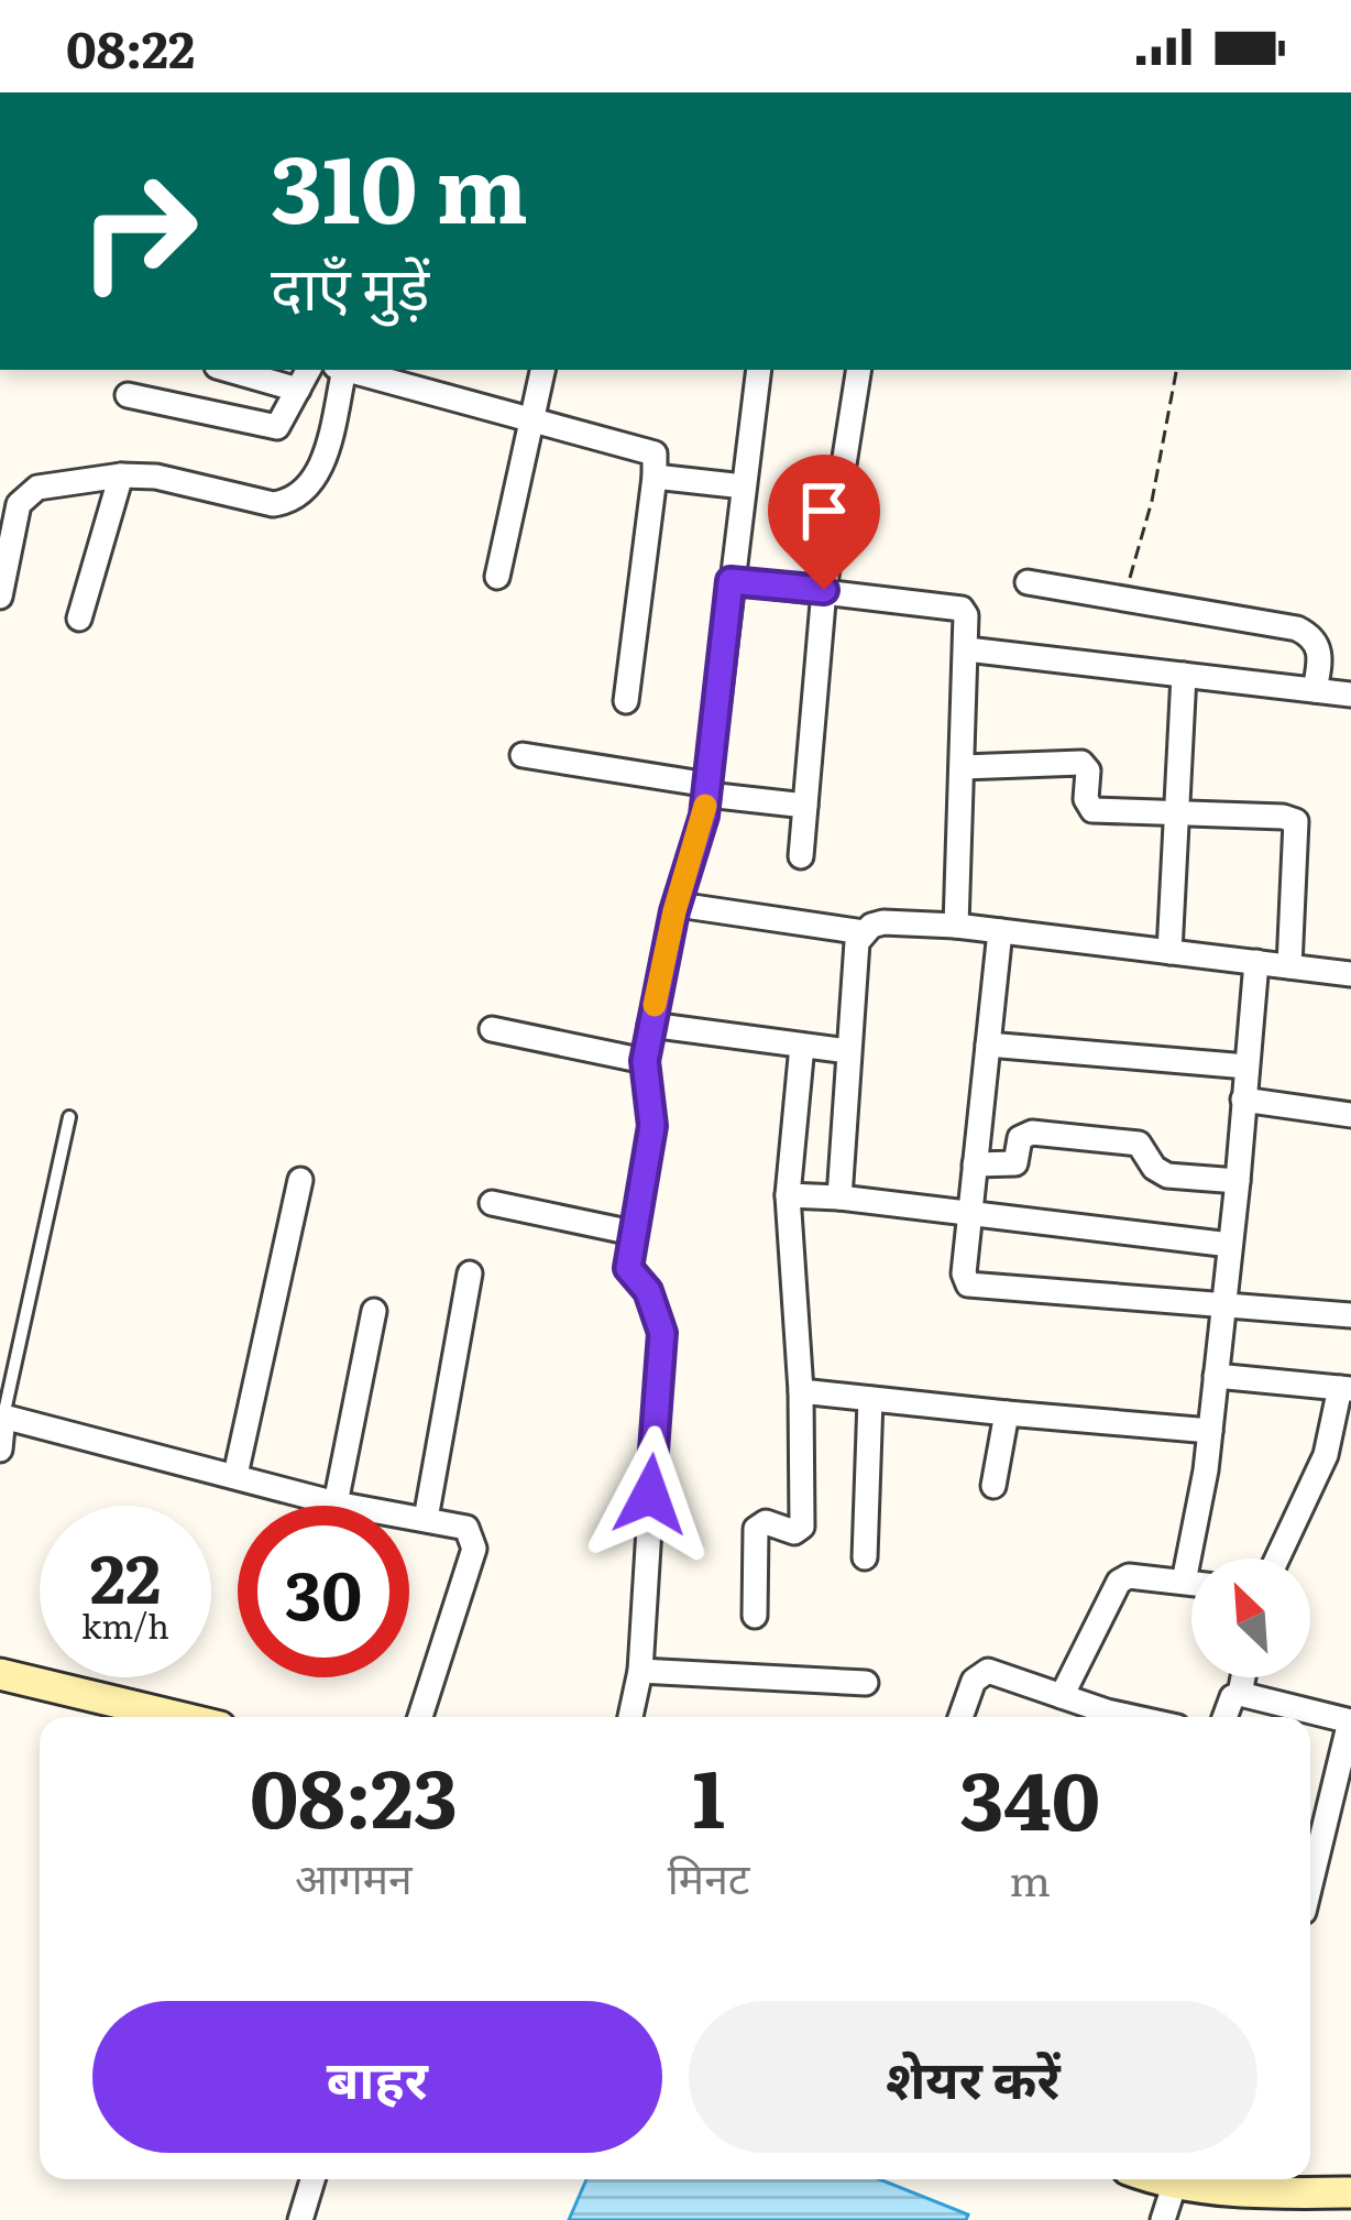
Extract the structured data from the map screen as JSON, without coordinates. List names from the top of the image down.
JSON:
{
  "north": "top left",
  "page": {
    "status": "08:22",
    "turn": ["310 m", "दाएँ मुड़ें"],
    "speed": "22 km/h",
    "limit": "30",
    "eta": [
      "08:23",
      "आगमन",
      "1",
      "मिनट",
      "340",
      "m"
    ],
    "buttons": ["बाहर", "शेयर करें"]
  }
}
